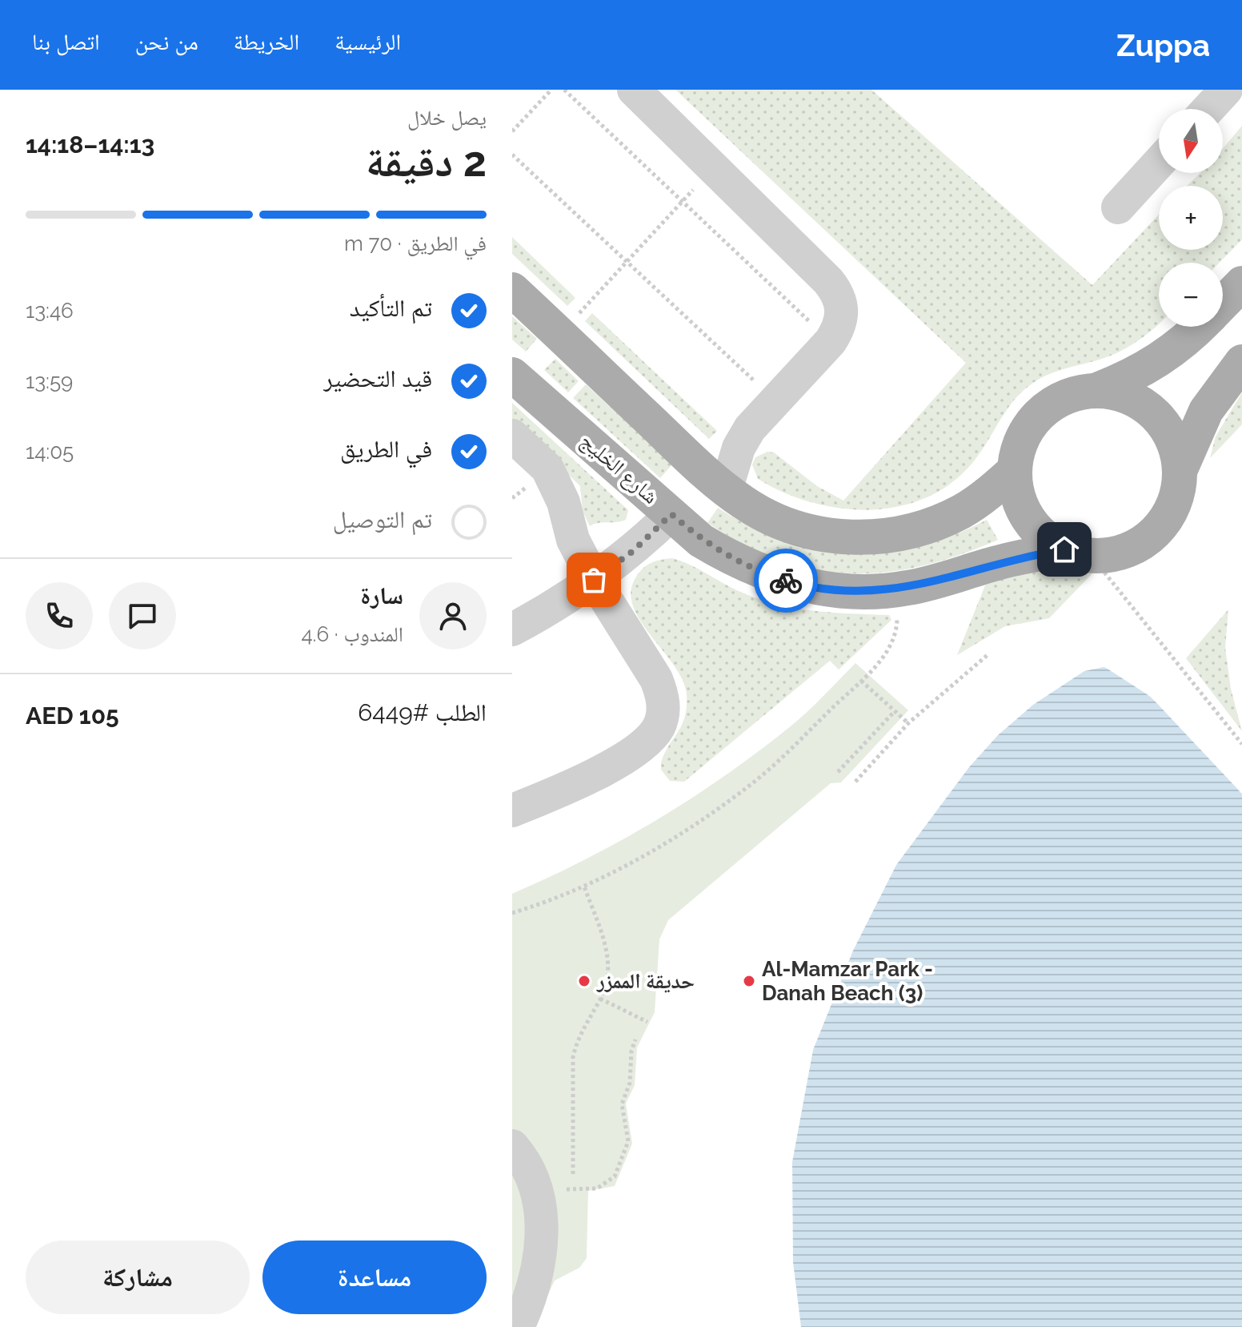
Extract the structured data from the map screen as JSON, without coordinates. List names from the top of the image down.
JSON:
{
  "streets": {
    "main road": ["شارع الخليج"]
  },
  "places": ["حديقة الممزر", "Al-Mamzar Park - Danah Beach (3)"],
  "north": "bottom",
  "page": {
    "header": "Zuppa",
    "nav": [
      "الرئيسية",
      "الخريطة",
      "من نحن",
      "اتصل بنا"
    ],
    "heading": ["2 دقيقة", "يصل خلال", "14:13–14:18"],
    "panel": [
      "سارة",
      "المندوب · 4.6",
      "الطلب #6449",
      "AED 105"
    ],
    "map_buttons": ["+", "−"],
    "bar": "في الطريق · 70 m",
    "list": [
      ["تم التأكيد", "13:46"],
      ["قيد التحضير", "13:59"],
      ["في الطريق", "14:05"],
      "تم التوصيل"
    ],
    "buttons": ["مساعدة", "مشاركة"]
  }
}
